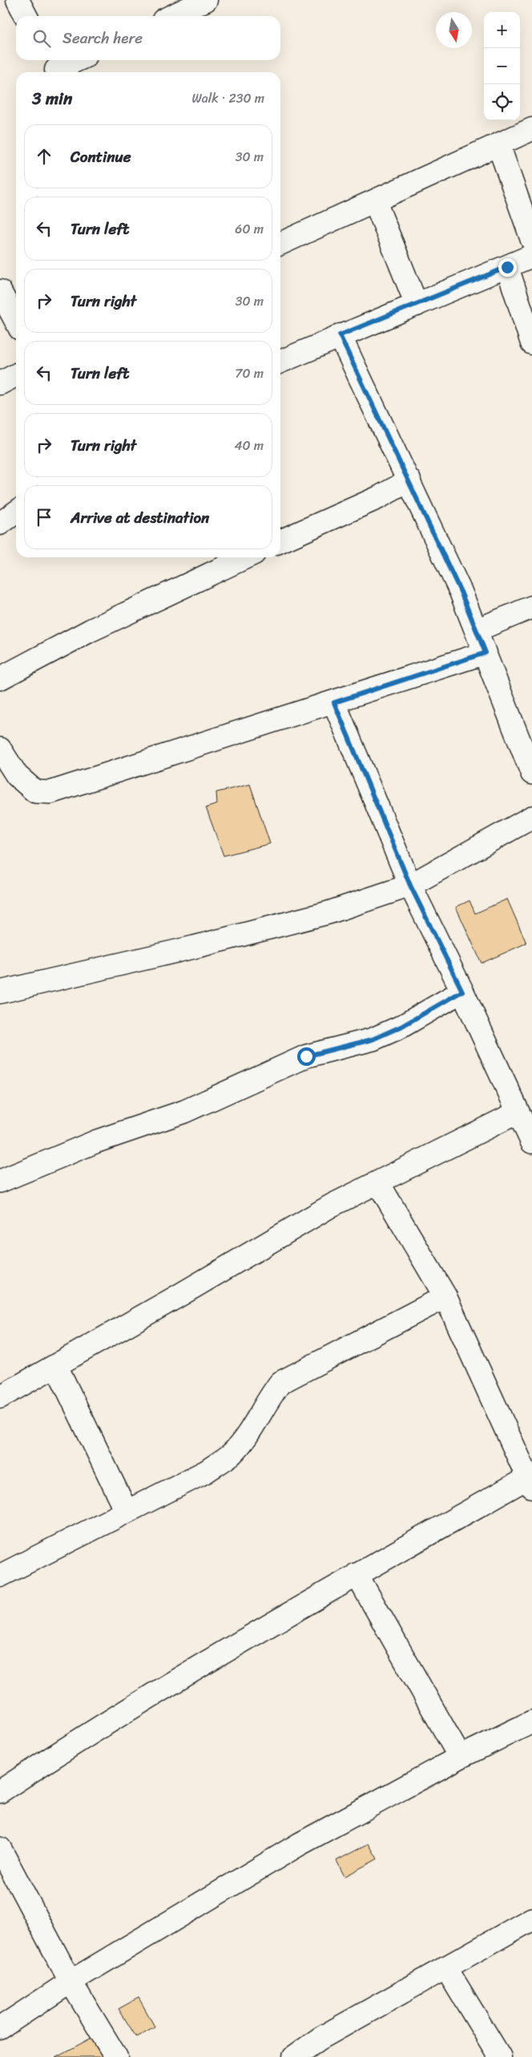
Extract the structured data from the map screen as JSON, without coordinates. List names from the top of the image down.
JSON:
{
  "north": "bottom",
  "page": {
    "map_buttons": ["+", "−"],
    "search": "Search here",
    "heading": ["3 min", "Walk · 230 m"],
    "list": [
      ["Continue", "30 m"],
      ["Turn left", "60 m"],
      ["Turn right", "30 m"],
      ["Turn left", "70 m"],
      ["Turn right", "40 m"],
      "Arrive at destination"
    ]
  }
}
